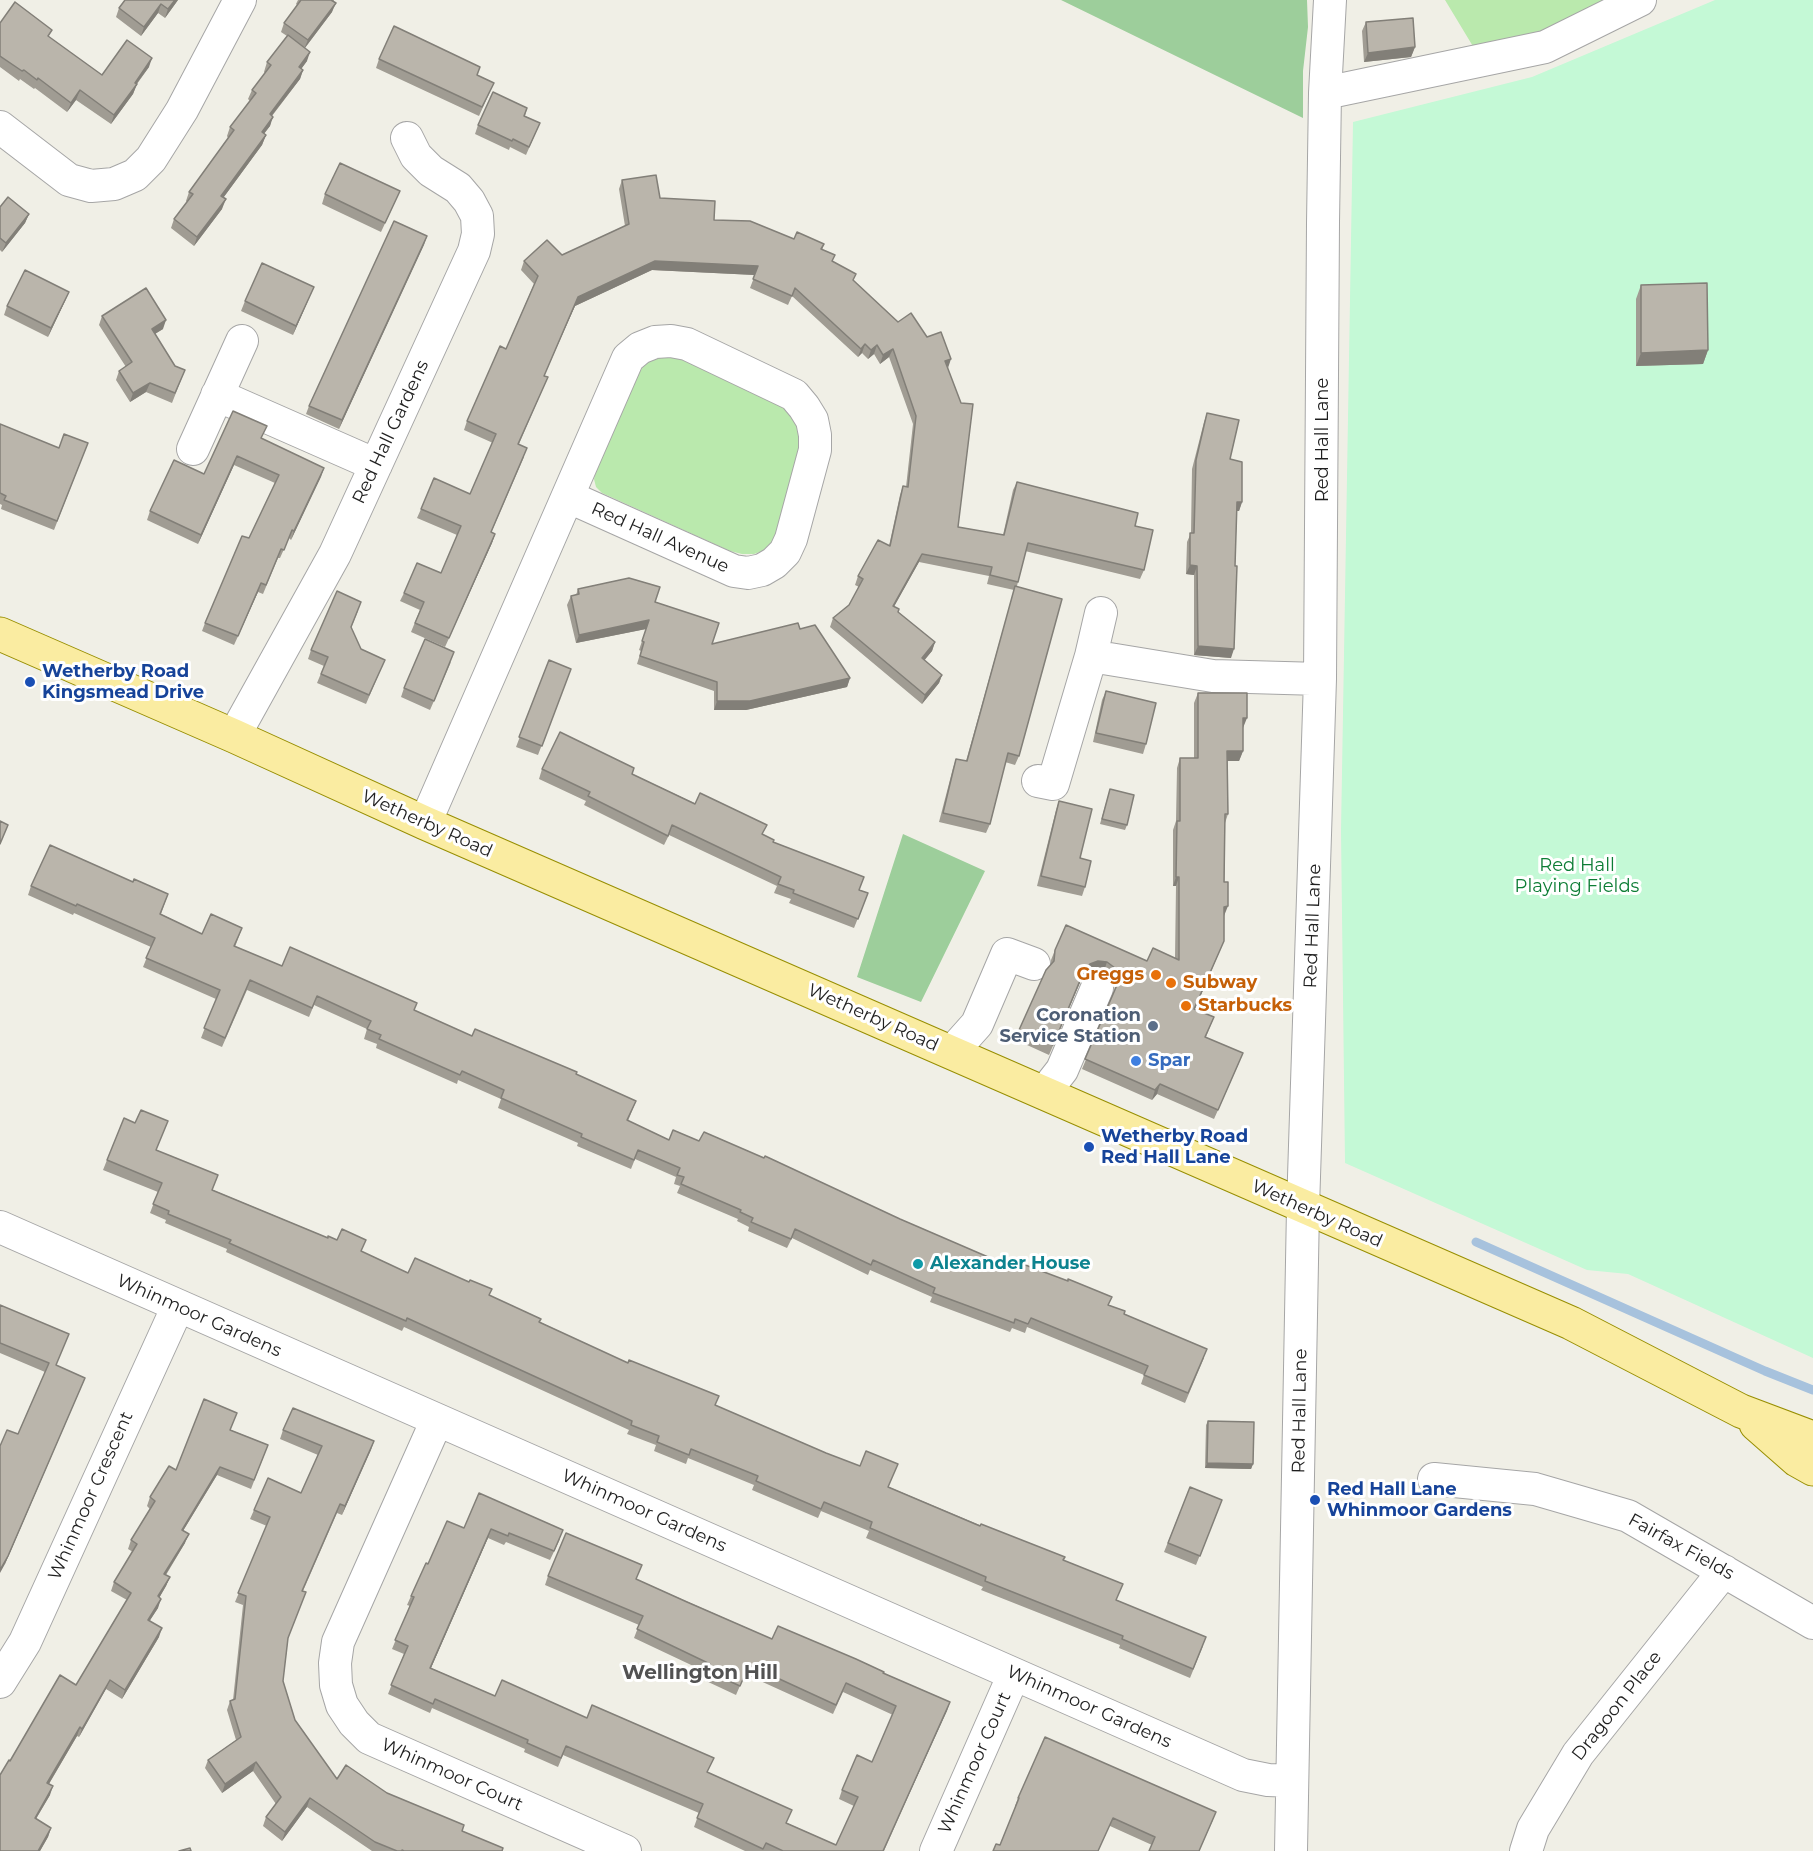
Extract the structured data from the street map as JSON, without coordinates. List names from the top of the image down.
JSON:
{
  "streets": {
    "main road": ["Wetherby Road"],
    "street": [
      "Red Hall Gardens",
      "Red Hall Lane",
      "Red Hall Avenue",
      "Whinmoor Gardens",
      "Whinmoor Crescent",
      "Fairfax Fields",
      "Dragoon Place",
      "Whinmoor Court"
    ]
  },
  "crossings": [
    ["Red Hall Gardens", "Wetherby Road"],
    ["Red Hall Lane", "Wetherby Road"],
    ["Red Hall Lane", "Whinmoor Gardens"],
    ["Red Hall Avenue", "Wetherby Road"],
    ["Whinmoor Gardens", "Whinmoor Crescent"],
    ["Whinmoor Gardens", "Whinmoor Court"],
    ["Fairfax Fields", "Dragoon Place"]
  ],
  "districts": ["Wellington Hill"],
  "parks": ["Red Hall Playing Fields"],
  "places": [
    "Wetherby Road Kingsmead Drive",
    "Greggs",
    "Subway",
    "Starbucks",
    "Coronation Service Station",
    "Spar",
    "Wetherby Road Red Hall Lane",
    "Alexander House",
    "Red Hall Lane Whinmoor Gardens"
  ]
}
